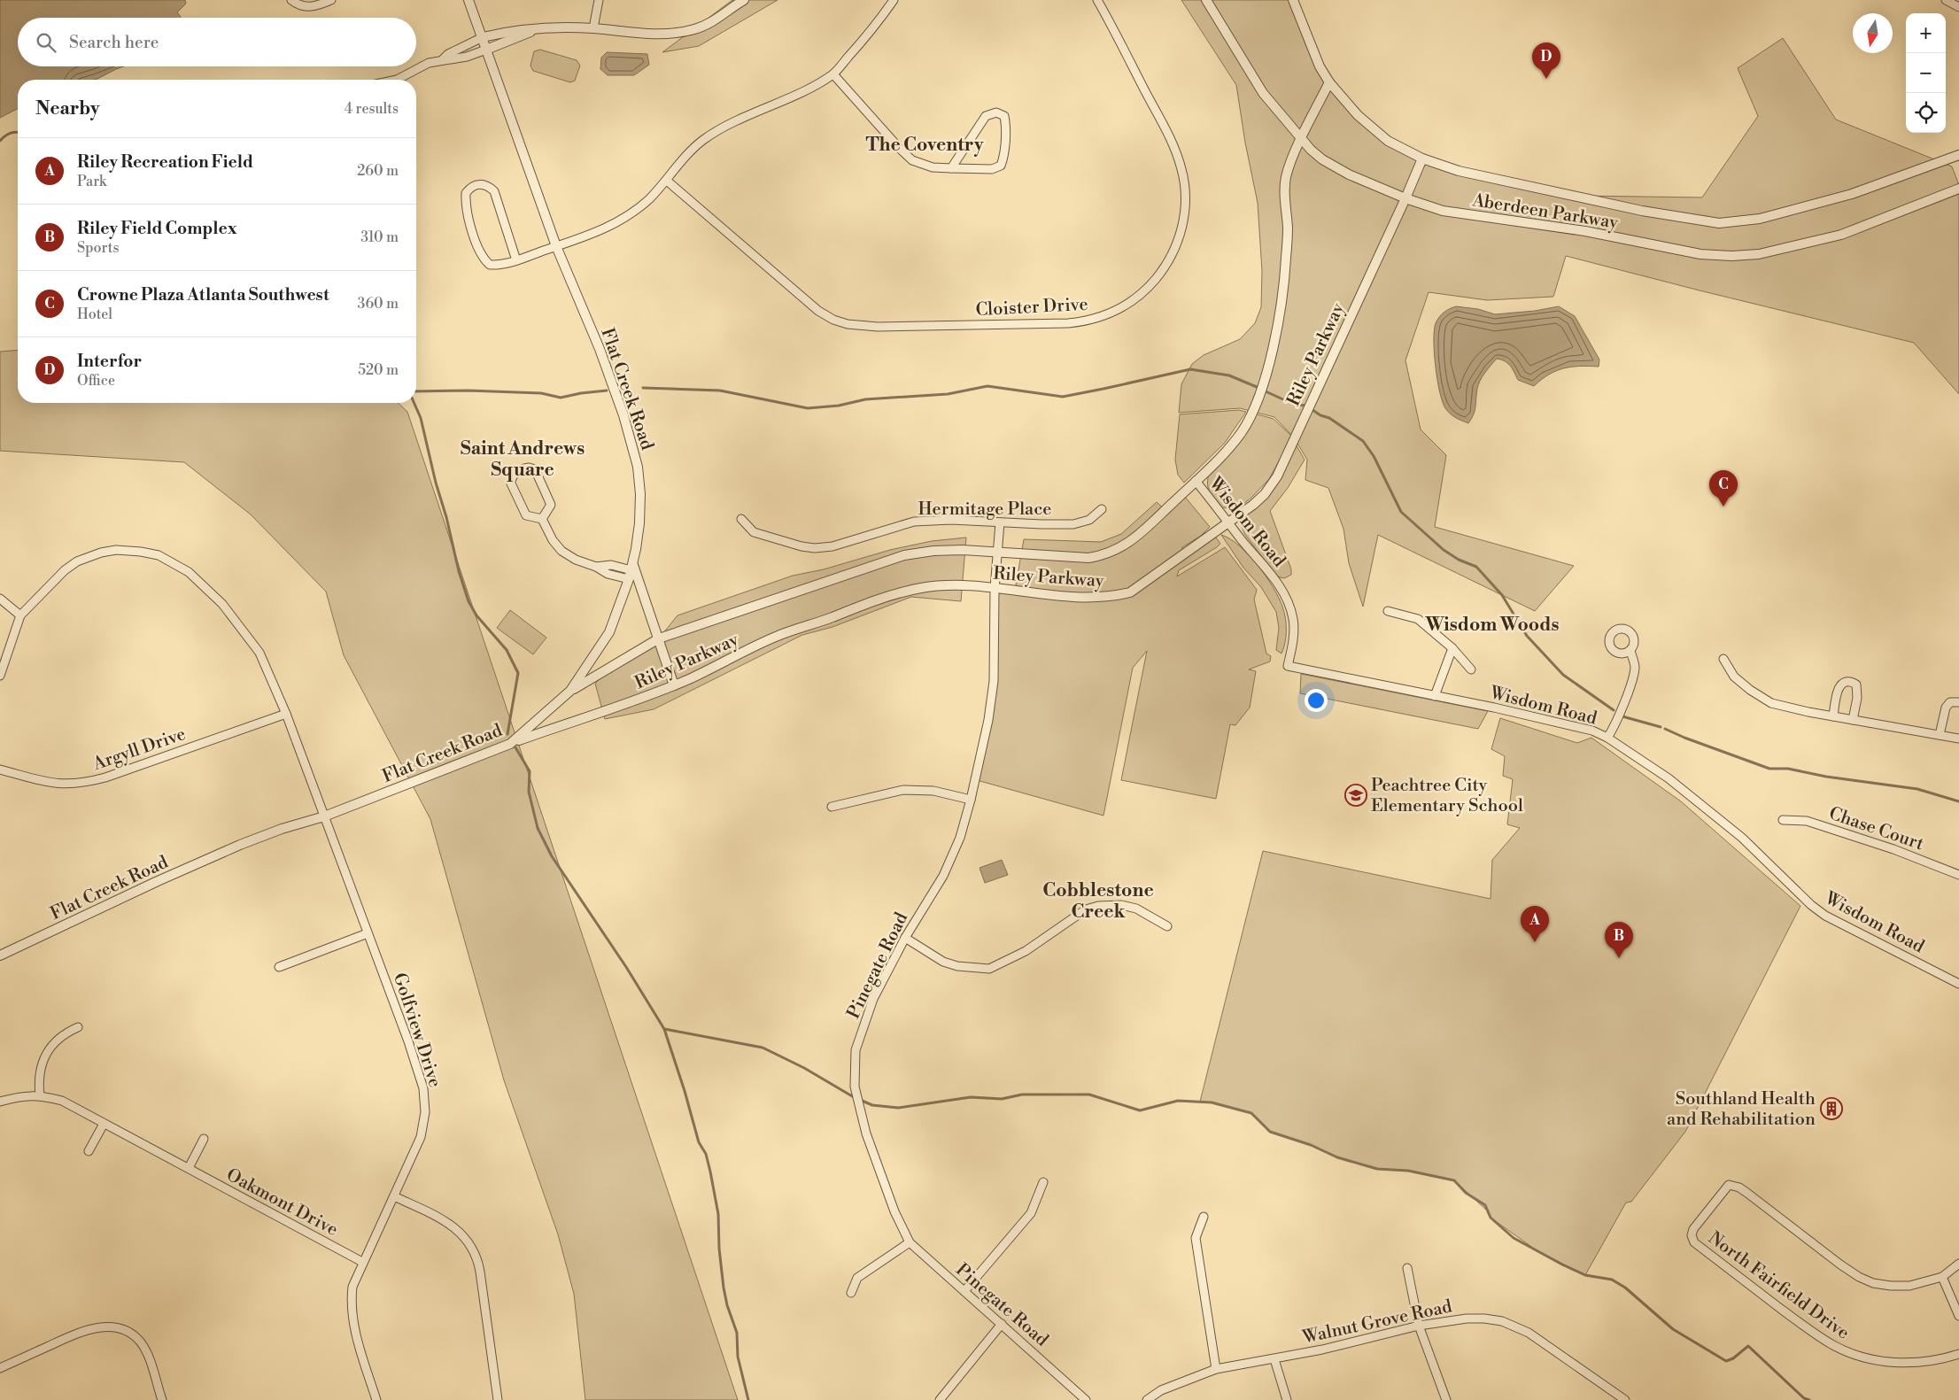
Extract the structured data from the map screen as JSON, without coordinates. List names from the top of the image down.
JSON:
{
  "streets": {
    "street": [
      "Aberdeen Parkway",
      "Cloister Drive",
      "Riley Parkway",
      "Flat Creek Road",
      "Hermitage Place",
      "Wisdom Road",
      "Argyll Drive",
      "Chase Court",
      "Pinegate Road",
      "Golfview Drive",
      "Oakmont Drive",
      "North Fairfield Drive",
      "Walnut Grove Road"
    ]
  },
  "crossings": [
    ["Aberdeen Parkway", "Riley Parkway"],
    ["Riley Parkway", "Flat Creek Road"],
    ["Riley Parkway", "Wisdom Road"],
    ["Riley Parkway", "Pinegate Road"],
    ["Flat Creek Road", "Golfview Drive"],
    ["Hermitage Place", "Pinegate Road"],
    ["Argyll Drive", "Golfview Drive"],
    ["Golfview Drive", "Oakmont Drive"]
  ],
  "districts": [
    "The Coventry",
    "Saint Andrews Square",
    "Wisdom Woods",
    "Cobblestone Creek"
  ],
  "places": {
    "school or university": ["Peachtree City Elementary School"],
    "building": ["Southland Health and Rehabilitation"]
  },
  "north": "bottom",
  "page": {
    "map_buttons": ["+", "−"],
    "search": "Search here",
    "pins": [
      "D",
      "C",
      "A",
      "B"
    ],
    "heading": ["Nearby", "4 results"],
    "list": [
      {
        "mark": "A",
        "name": "Riley Recreation Field",
        "note": "Park",
        "value": "260 m"
      },
      {
        "mark": "B",
        "name": "Riley Field Complex",
        "note": "Sports",
        "value": "310 m"
      },
      {
        "mark": "C",
        "name": "Crowne Plaza Atlanta Southwest",
        "note": "Hotel",
        "value": "360 m"
      },
      {
        "mark": "D",
        "name": "Interfor",
        "note": "Office",
        "value": "520 m"
      }
    ]
  }
}
